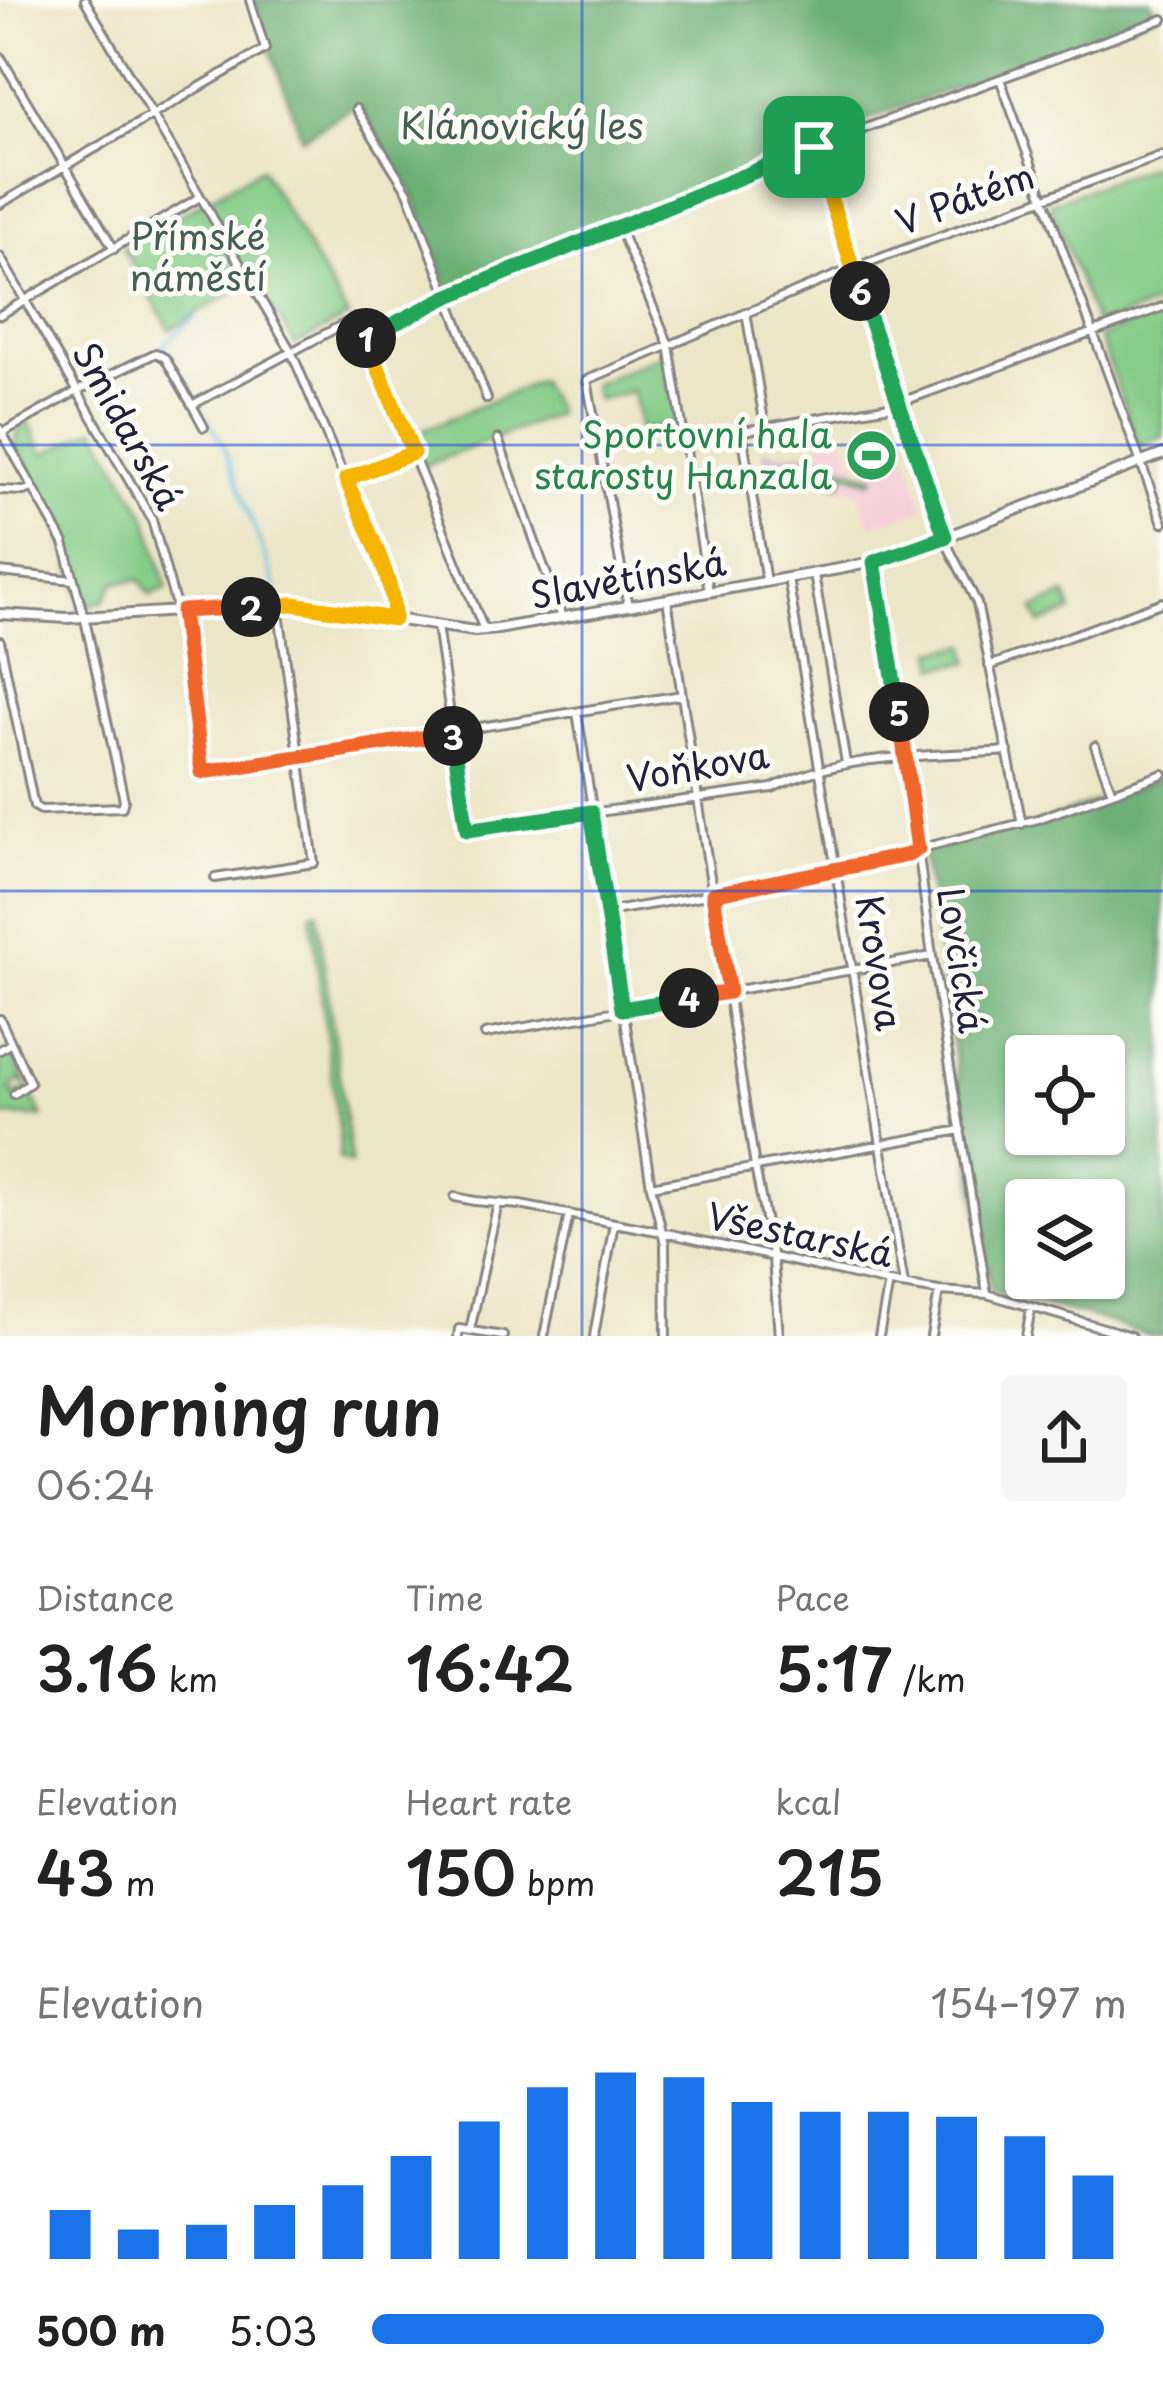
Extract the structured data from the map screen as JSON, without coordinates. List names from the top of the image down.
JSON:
{
  "streets": {
    "street": [
      "V Pátém",
      "Smidarská",
      "Slavětínská",
      "Voňkova",
      "Lovčická",
      "Krovova",
      "Všestarská"
    ]
  },
  "crossings": [
    ["V Pátém", "Slavětínská"],
    ["Smidarská", "Slavětínská"],
    ["Slavětínská", "Lovčická"],
    ["Slavětínská", "Krovova"],
    ["Voňkova", "Lovčická"],
    ["Voňkova", "Krovova"],
    ["Lovčická", "Všestarská"],
    ["Krovova", "Všestarská"]
  ],
  "parks": ["Klánovický les", "Přímské náměstí"],
  "places": {
    "sports": ["Sportovní hala starosty Hanzala"]
  },
  "page": {
    "pins": [
      "6",
      "1",
      "2",
      "5",
      "3",
      "4"
    ],
    "heading": ["Morning run", "06:24"],
    "stats": [
      ["Distance", "3.16 km"],
      ["Time", "16:42"],
      ["Pace", "5:17 /km"],
      ["Elevation", "43 m"],
      ["Heart rate", "150 bpm"],
      ["kcal", "215"]
    ],
    "chart": ["Elevation", "154–197 m"],
    "list": [
      {
        "name": "500 m",
        "note": "5:03"
      }
    ]
  }
}
